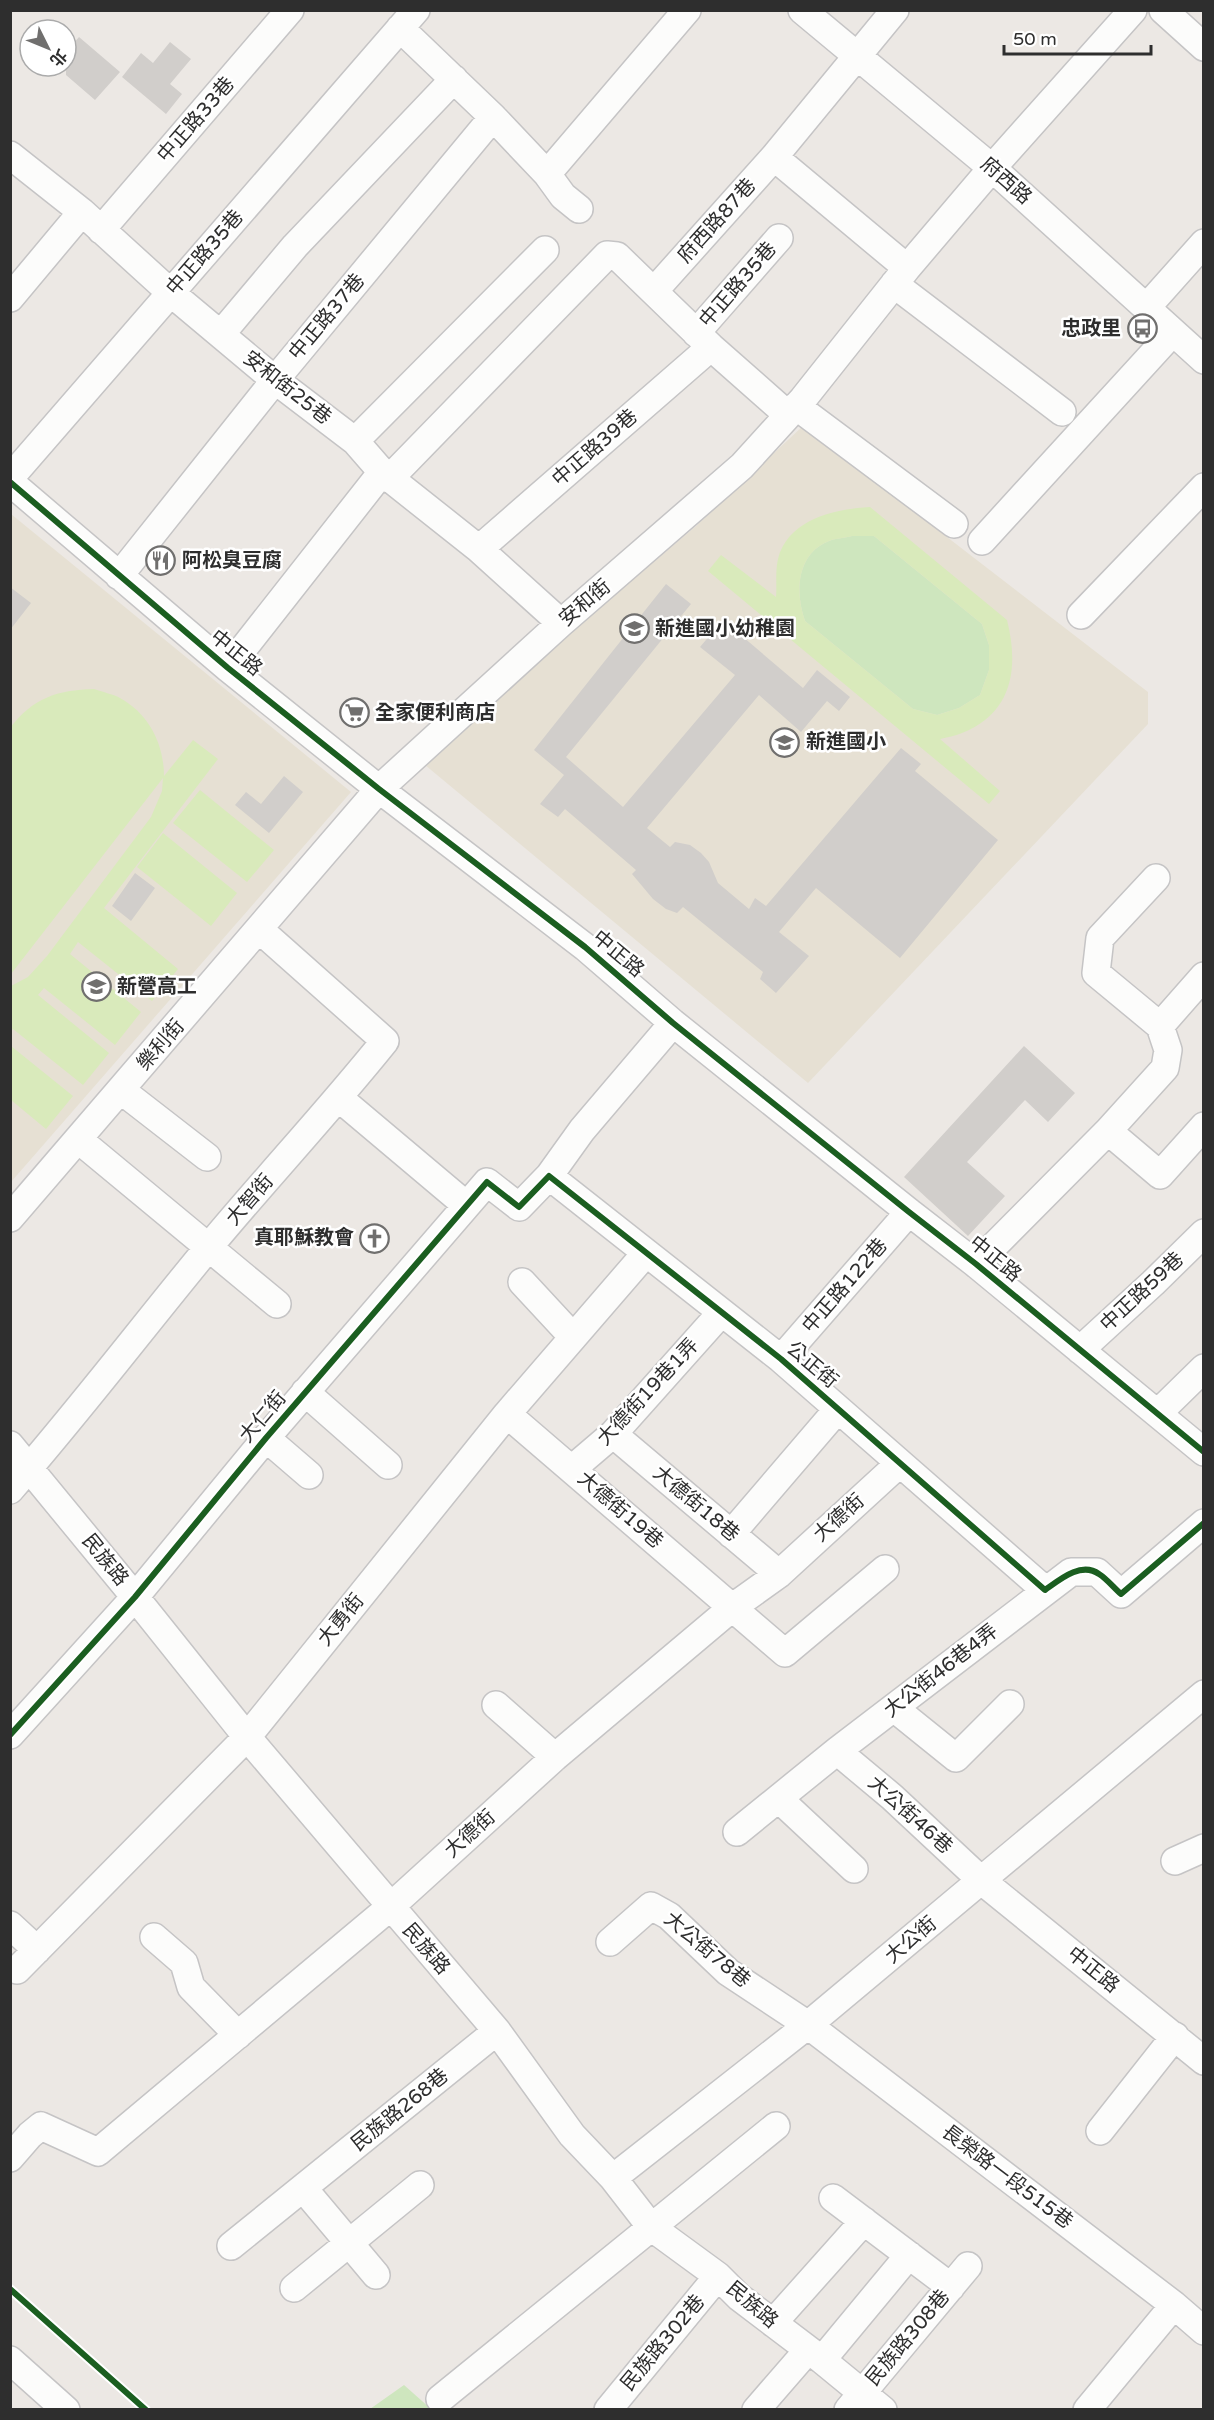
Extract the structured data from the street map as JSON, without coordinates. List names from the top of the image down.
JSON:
{
  "streets": {
    "street": [
      "中正路33巷",
      "府西路",
      "府西路87巷",
      "中正路35巷",
      "中正路37巷",
      "安和街25巷",
      "中正路39巷",
      "安和街",
      "中正路",
      "樂利街",
      "大智街",
      "中正路122巷",
      "中正路59巷",
      "公正街",
      "大德街19巷1弄",
      "大仁街",
      "大德街18巷",
      "大德街19巷",
      "大德街",
      "民族路",
      "大勇街",
      "大公街46巷4弄",
      "大公街46巷",
      "大公街",
      "大公街78巷",
      "民族路268巷",
      "長榮路一段515巷",
      "民族路308巷",
      "民族路302巷"
    ]
  },
  "crossings": [
    ["中正路33巷", "安和街25巷"],
    ["府西路", "府西路87巷"],
    ["府西路", "安和街"],
    ["中正路35巷", "中正路37巷"],
    ["中正路35巷", "安和街25巷"],
    ["中正路35巷", "中正路39巷"],
    ["中正路35巷", "中正路"],
    ["中正路37巷", "安和街25巷"],
    ["中正路37巷", "中正路"],
    ["安和街25巷", "中正路39巷"],
    ["安和街25巷", "安和街"],
    ["安和街", "中正路"],
    ["安和街", "樂利街"],
    ["中正路", "樂利街"],
    ["中正路", "中正路122巷"],
    ["中正路", "中正路59巷"],
    ["中正路", "大公街46巷"],
    ["中正路", "大公街"],
    ["樂利街", "大智街"],
    ["大智街", "民族路"],
    ["中正路122巷", "公正街"],
    ["公正街", "大德街19巷1弄"],
    ["公正街", "大仁街"],
    ["公正街", "大德街"],
    ["公正街", "大勇街"],
    ["公正街", "大公街46巷4弄"],
    ["大德街19巷1弄", "大德街18巷"],
    ["大德街19巷1弄", "大德街19巷"],
    ["大仁街", "民族路"],
    ["大德街18巷", "大德街"],
    ["大德街19巷", "大德街"],
    ["大德街19巷", "大勇街"],
    ["大德街", "民族路"],
    ["民族路", "大勇街"],
    ["民族路", "大公街"],
    ["民族路", "民族路268巷"],
    ["民族路", "民族路308巷"],
    ["民族路", "民族路302巷"],
    ["大公街46巷4弄", "大公街46巷"],
    ["大公街46巷", "大公街"],
    ["大公街", "大公街78巷"],
    ["大公街", "長榮路一段515巷"],
    ["大公街78巷", "長榮路一段515巷"]
  ],
  "places": {
    "bus stop": ["忠政里"],
    "restaurant": ["阿松臭豆腐"],
    "school or university": ["新進國小幼稚園", "新進國小", "新營高工"],
    "supermarket": ["全家便利商店"],
    "church": ["真耶穌教會"]
  },
  "scale_bar": "50 m",
  "north": "bottom right"
}
